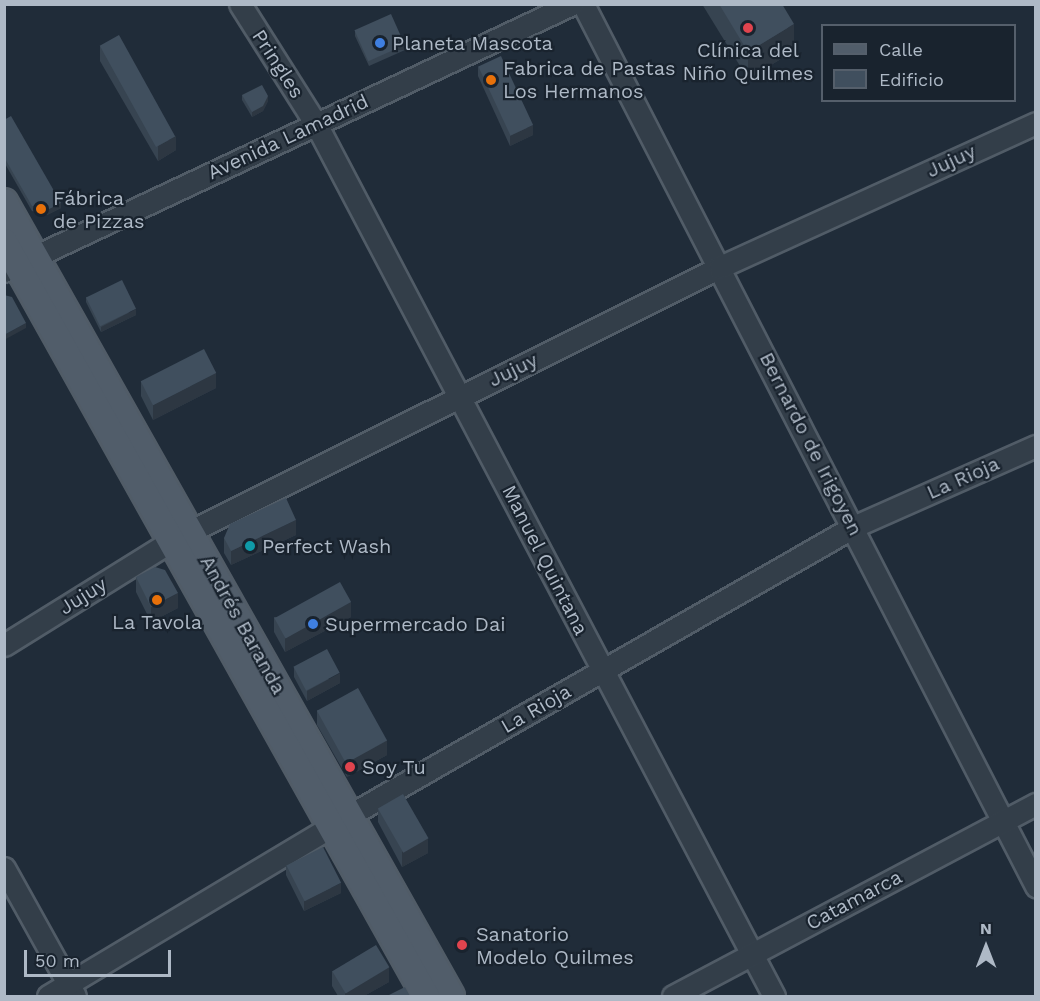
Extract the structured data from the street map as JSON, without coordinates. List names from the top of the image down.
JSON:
{
  "streets": {
    "main road": ["Andrés Baranda"],
    "street": [
      "Pringles",
      "Avenida Lamadrid",
      "Jujuy",
      "Bernardo de Irigoyen",
      "La Rioja",
      "Manuel Quintana",
      "Catamarca"
    ]
  },
  "crossings": [
    ["Pringles", "Avenida Lamadrid"],
    ["Pringles", "Manuel Quintana"],
    ["Avenida Lamadrid", "Manuel Quintana"],
    ["Avenida Lamadrid", "Andrés Baranda"],
    ["Jujuy", "Bernardo de Irigoyen"],
    ["Jujuy", "Manuel Quintana"],
    ["Jujuy", "Andrés Baranda"],
    ["Bernardo de Irigoyen", "La Rioja"],
    ["Bernardo de Irigoyen", "Catamarca"],
    ["La Rioja", "Manuel Quintana"],
    ["La Rioja", "Andrés Baranda"],
    ["Manuel Quintana", "Catamarca"]
  ],
  "places": [
    "Clínica del Niño Quilmes",
    "Planeta Mascota",
    "Fabrica de Pastas Los Hermanos",
    "Fábrica de Pizzas",
    "Perfect Wash",
    "La Tavola",
    "Supermercado Dai",
    "Soy Tu",
    "Sanatorio Modelo Quilmes"
  ],
  "legend": ["Calle", "Edificio"],
  "scale_bar": "50 m",
  "north": "top"
}
